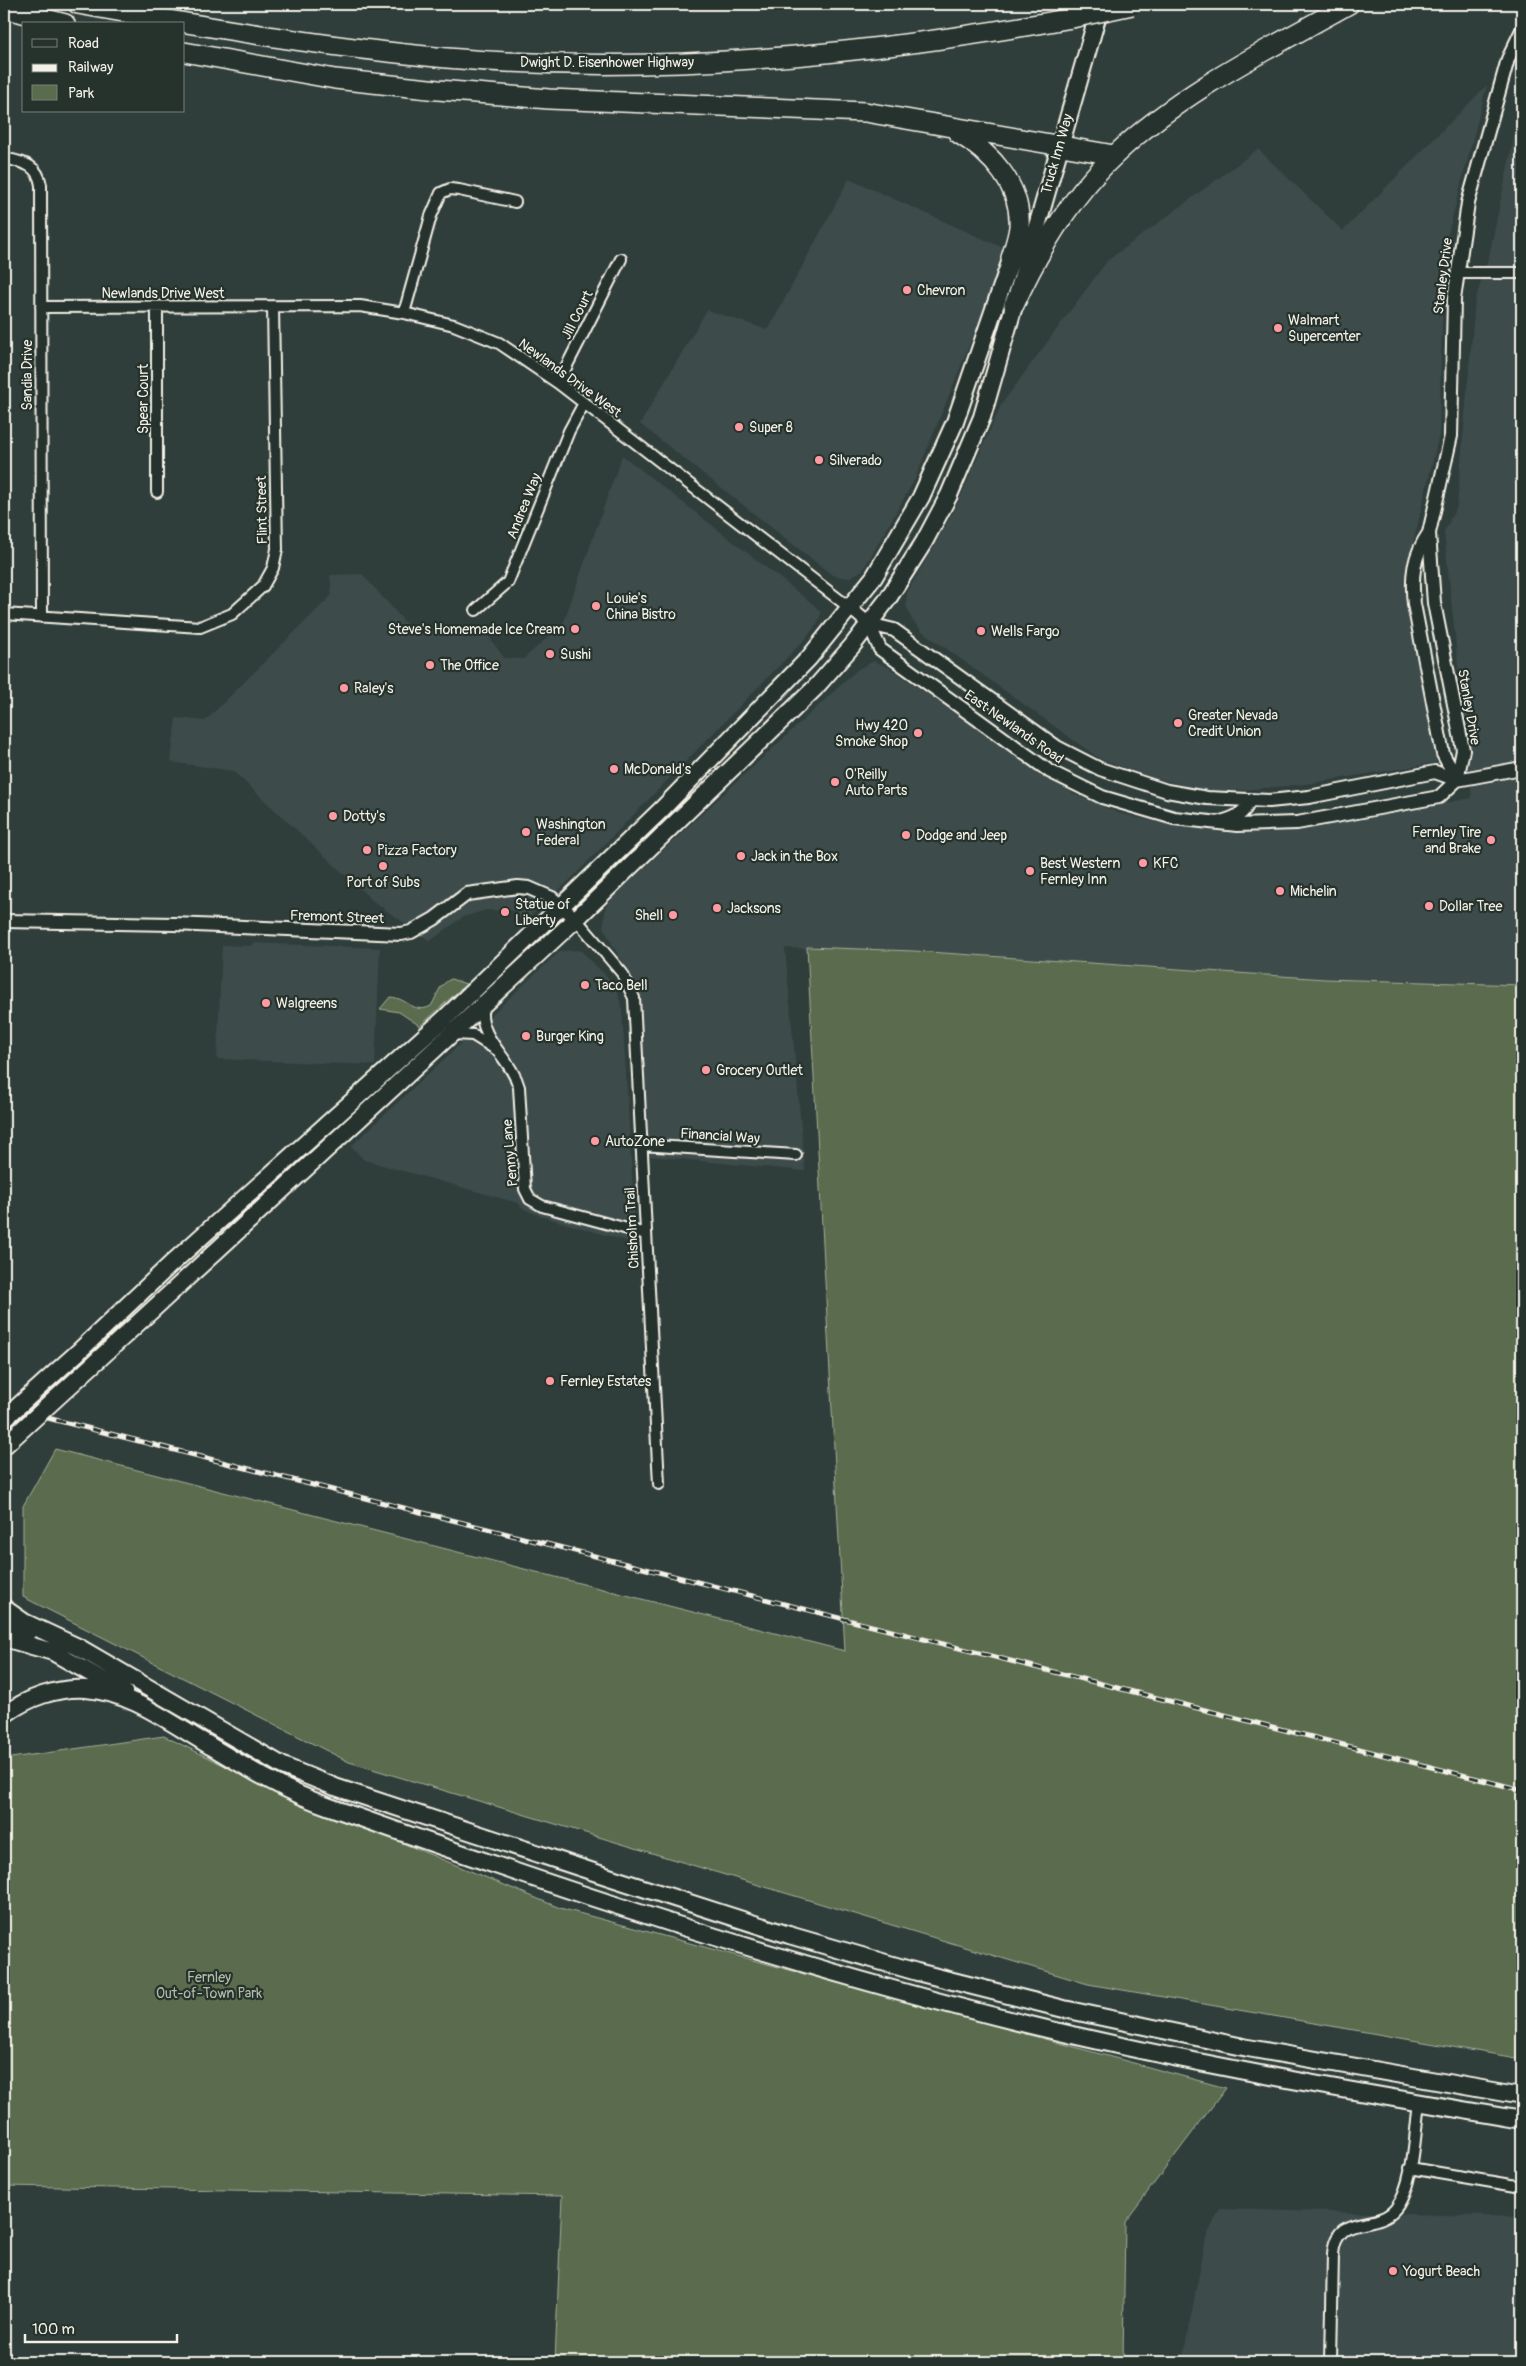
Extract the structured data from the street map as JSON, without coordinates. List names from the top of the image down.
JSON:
{
  "streets": {
    "highway": ["Dwight D. Eisenhower Highway", "Truck Inn Way"],
    "street": [
      "Stanley Drive",
      "Newlands Drive West",
      "Jill Court",
      "Sandia Drive",
      "Spear Court",
      "Andrea Way",
      "Flint Street",
      "East Newlands Road",
      "Fremont Street",
      "Financial Way",
      "Penny Lane",
      "Chisholm Trail"
    ]
  },
  "crossings": [
    ["Truck Inn Way", "East Newlands Road"],
    ["Truck Inn Way", "Fremont Street"],
    ["Truck Inn Way", "Penny Lane"],
    ["Stanley Drive", "East Newlands Road"],
    ["Newlands Drive West", "Jill Court"],
    ["Newlands Drive West", "Sandia Drive"],
    ["Newlands Drive West", "Spear Court"],
    ["Newlands Drive West", "Andrea Way"],
    ["Newlands Drive West", "Flint Street"],
    ["Newlands Drive West", "East Newlands Road"],
    ["Sandia Drive", "Flint Street"],
    ["Fremont Street", "Chisholm Trail"],
    ["Financial Way", "Chisholm Trail"],
    ["Penny Lane", "Chisholm Trail"]
  ],
  "parks": ["Fernley Out-of-Town Park"],
  "places": [
    "Chevron",
    "Walmart Supercenter",
    "Super 8",
    "Silverado",
    "Louie's China Bistro",
    "Steve's Homemade Ice Cream",
    "Wells Fargo",
    "Sushi",
    "The Office",
    "Raley's",
    "Greater Nevada Credit Union",
    "Hwy 420 Smoke Shop",
    "McDonald's",
    "O'Reilly Auto Parts",
    "Dotty's",
    "Washington Federal",
    "Dodge and Jeep",
    "Fernley Tire and Brake",
    "Pizza Factory",
    "Jack in the Box",
    "KFC",
    "Port of Subs",
    "Best Western Fernley Inn",
    "Michelin",
    "Dollar Tree",
    "Jacksons",
    "Statue of Liberty",
    "Shell",
    "Taco Bell",
    "Walgreens",
    "Burger King",
    "Grocery Outlet",
    "AutoZone",
    "Fernley Estates",
    "Yogurt Beach"
  ],
  "legend": ["Road", "Railway", "Park"],
  "scale_bar": "100 m"
}
